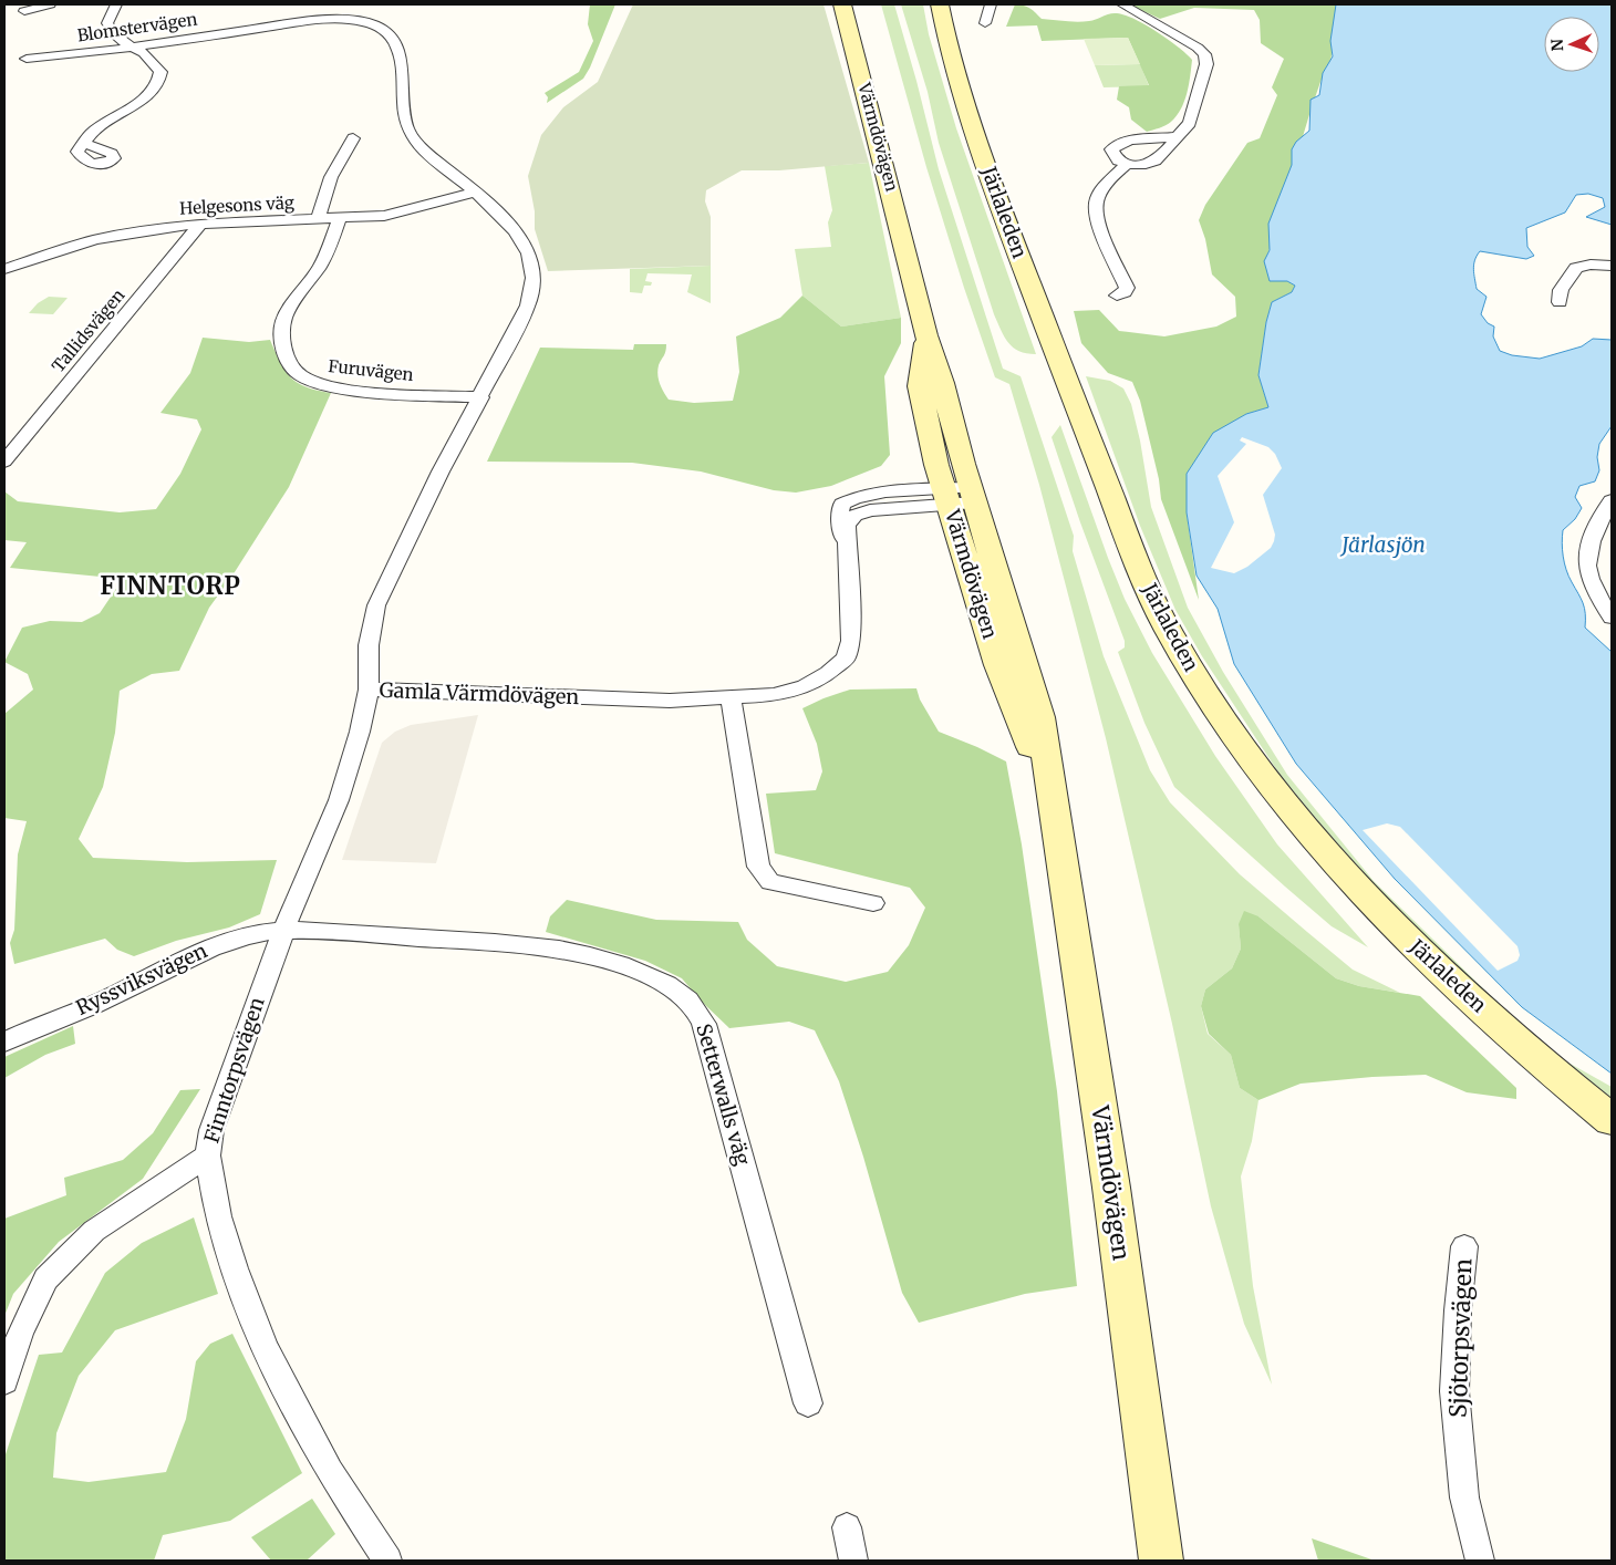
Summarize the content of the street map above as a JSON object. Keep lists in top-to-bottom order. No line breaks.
{"streets":{"main road":["Värmdövägen","Järlaleden"],"street":["Blomstervägen","Helgesons väg","Tallidsvägen","Furuvägen","Gamla Värmdövägen","Ryssviksvägen","Finntorpsvägen","Setterwalls väg","Sjötorpsvägen"]},"crossings":[["Blomstervägen","Helgesons väg"],["Blomstervägen","Gamla Värmdövägen"],["Värmdövägen","Gamla Värmdövägen"],["Helgesons väg","Tallidsvägen"],["Helgesons väg","Furuvägen"],["Helgesons väg","Gamla Värmdövägen"],["Furuvägen","Gamla Värmdövägen"],["Gamla Värmdövägen","Finntorpsvägen"],["Ryssviksvägen","Finntorpsvägen"],["Ryssviksvägen","Setterwalls väg"],["Finntorpsvägen","Setterwalls väg"]],"districts":["FINNTORP"],"water":["Järlasjön"],"north":"left"}
